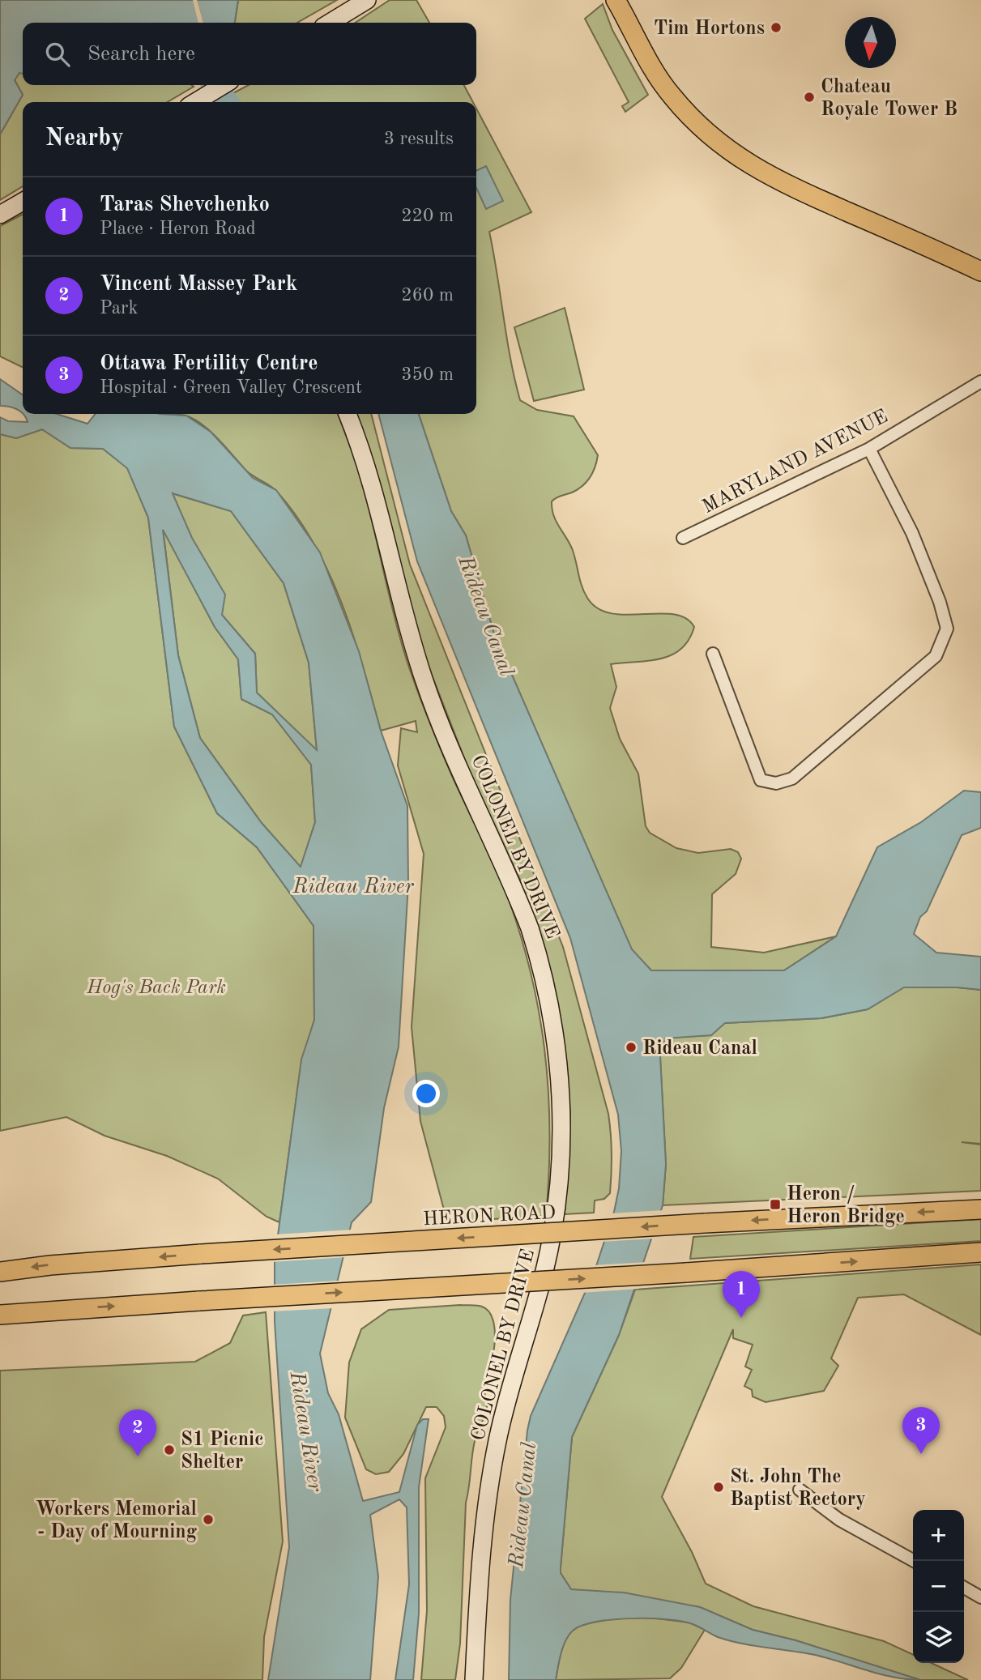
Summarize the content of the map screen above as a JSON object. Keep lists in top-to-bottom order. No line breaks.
{"streets":{"main road":["COLONEL BY DRIVE","HERON ROAD"],"street":["MARYLAND AVENUE"]},"water":["Rideau Canal","Rideau River"],"parks":["Hog's Back Park"],"places":{"other":["Tim Hortons","Chateau Royale Tower B","Rideau Canal","S1 Picnic Shelter","St. John The Baptist Rectory","Workers Memorial - Day of Mourning"],"transit":["Heron / Heron Bridge"]},"north":"bottom","page":{"search":"Search here","heading":["Nearby","3 results"],"list":[{"mark":"1","name":"Taras Shevchenko","note":"Place · Heron Road","value":"220 m"},{"mark":"2","name":"Vincent Massey Park","note":"Park","value":"260 m"},{"mark":"3","name":"Ottawa Fertility Centre","note":"Hospital · Green Valley Crescent","value":"350 m"}],"pins":["1","3","2"],"map_buttons":["+","−"]}}
